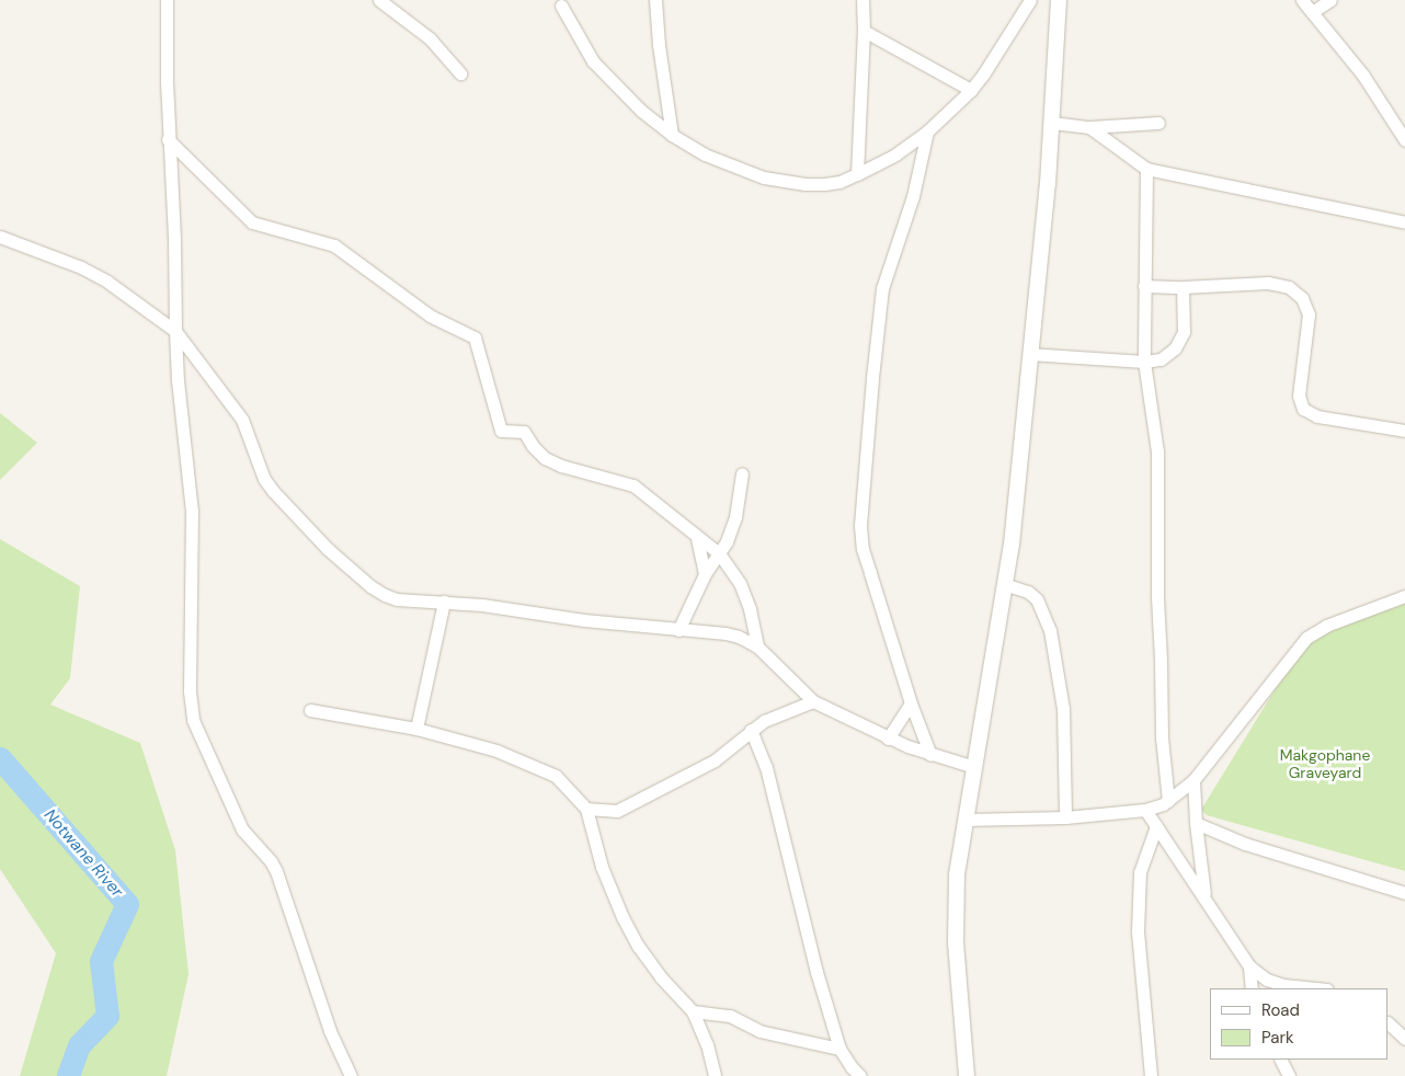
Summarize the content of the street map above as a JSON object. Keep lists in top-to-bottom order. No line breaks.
{"water":["Notwane River"],"parks":["Makgophane Graveyard"],"legend":["Road","Park"]}
